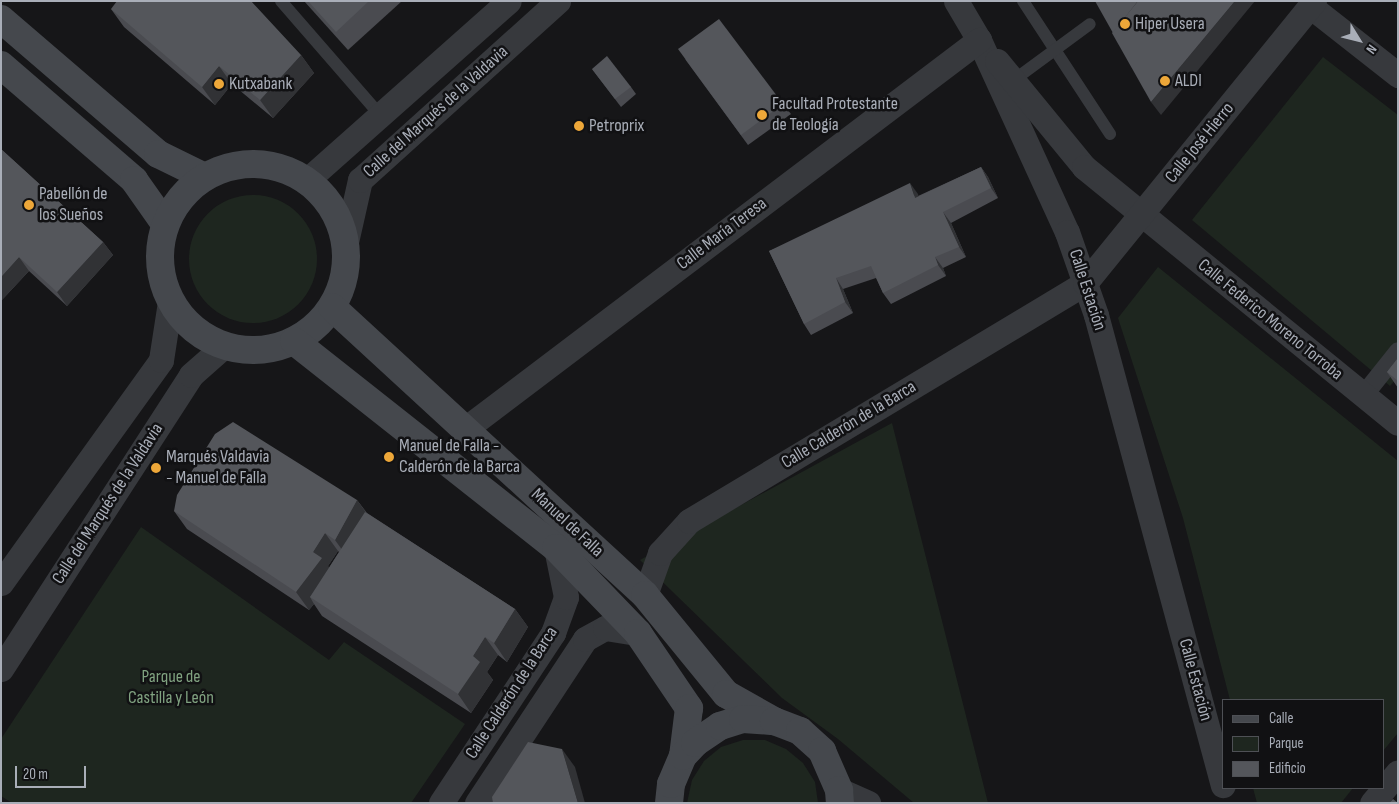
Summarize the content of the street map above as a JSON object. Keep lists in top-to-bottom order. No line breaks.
{"streets":{"main road":["Manuel de Falla"],"street":["Calle del Marqués de la Valdavia","Calle José Hierro","Calle María Teresa","Calle Estación","Calle Federico Moreno Torroba","Calle Calderón de la Barca"]},"crossings":[["Calle José Hierro","Calle Estación"],["Calle José Hierro","Calle Federico Moreno Torroba"],["Calle José Hierro","Calle Calderón de la Barca"],["Calle María Teresa","Calle Estación"],["Calle María Teresa","Manuel de Falla"],["Calle Estación","Calle Calderón de la Barca"],["Calle Calderón de la Barca","Manuel de Falla"]],"parks":["Parque de Castilla y León"],"places":["Hiper Usera","ALDI","Kutxabank","Facultad Protestante de Teología","Petroprix","Pabellón de los Sueños","Manuel de Falla - Calderón de la Barca","Marqués Valdavia - Manuel de Falla"],"legend":["Calle","Parque","Edificio"],"scale_bar":"20 m","north":"bottom right"}
